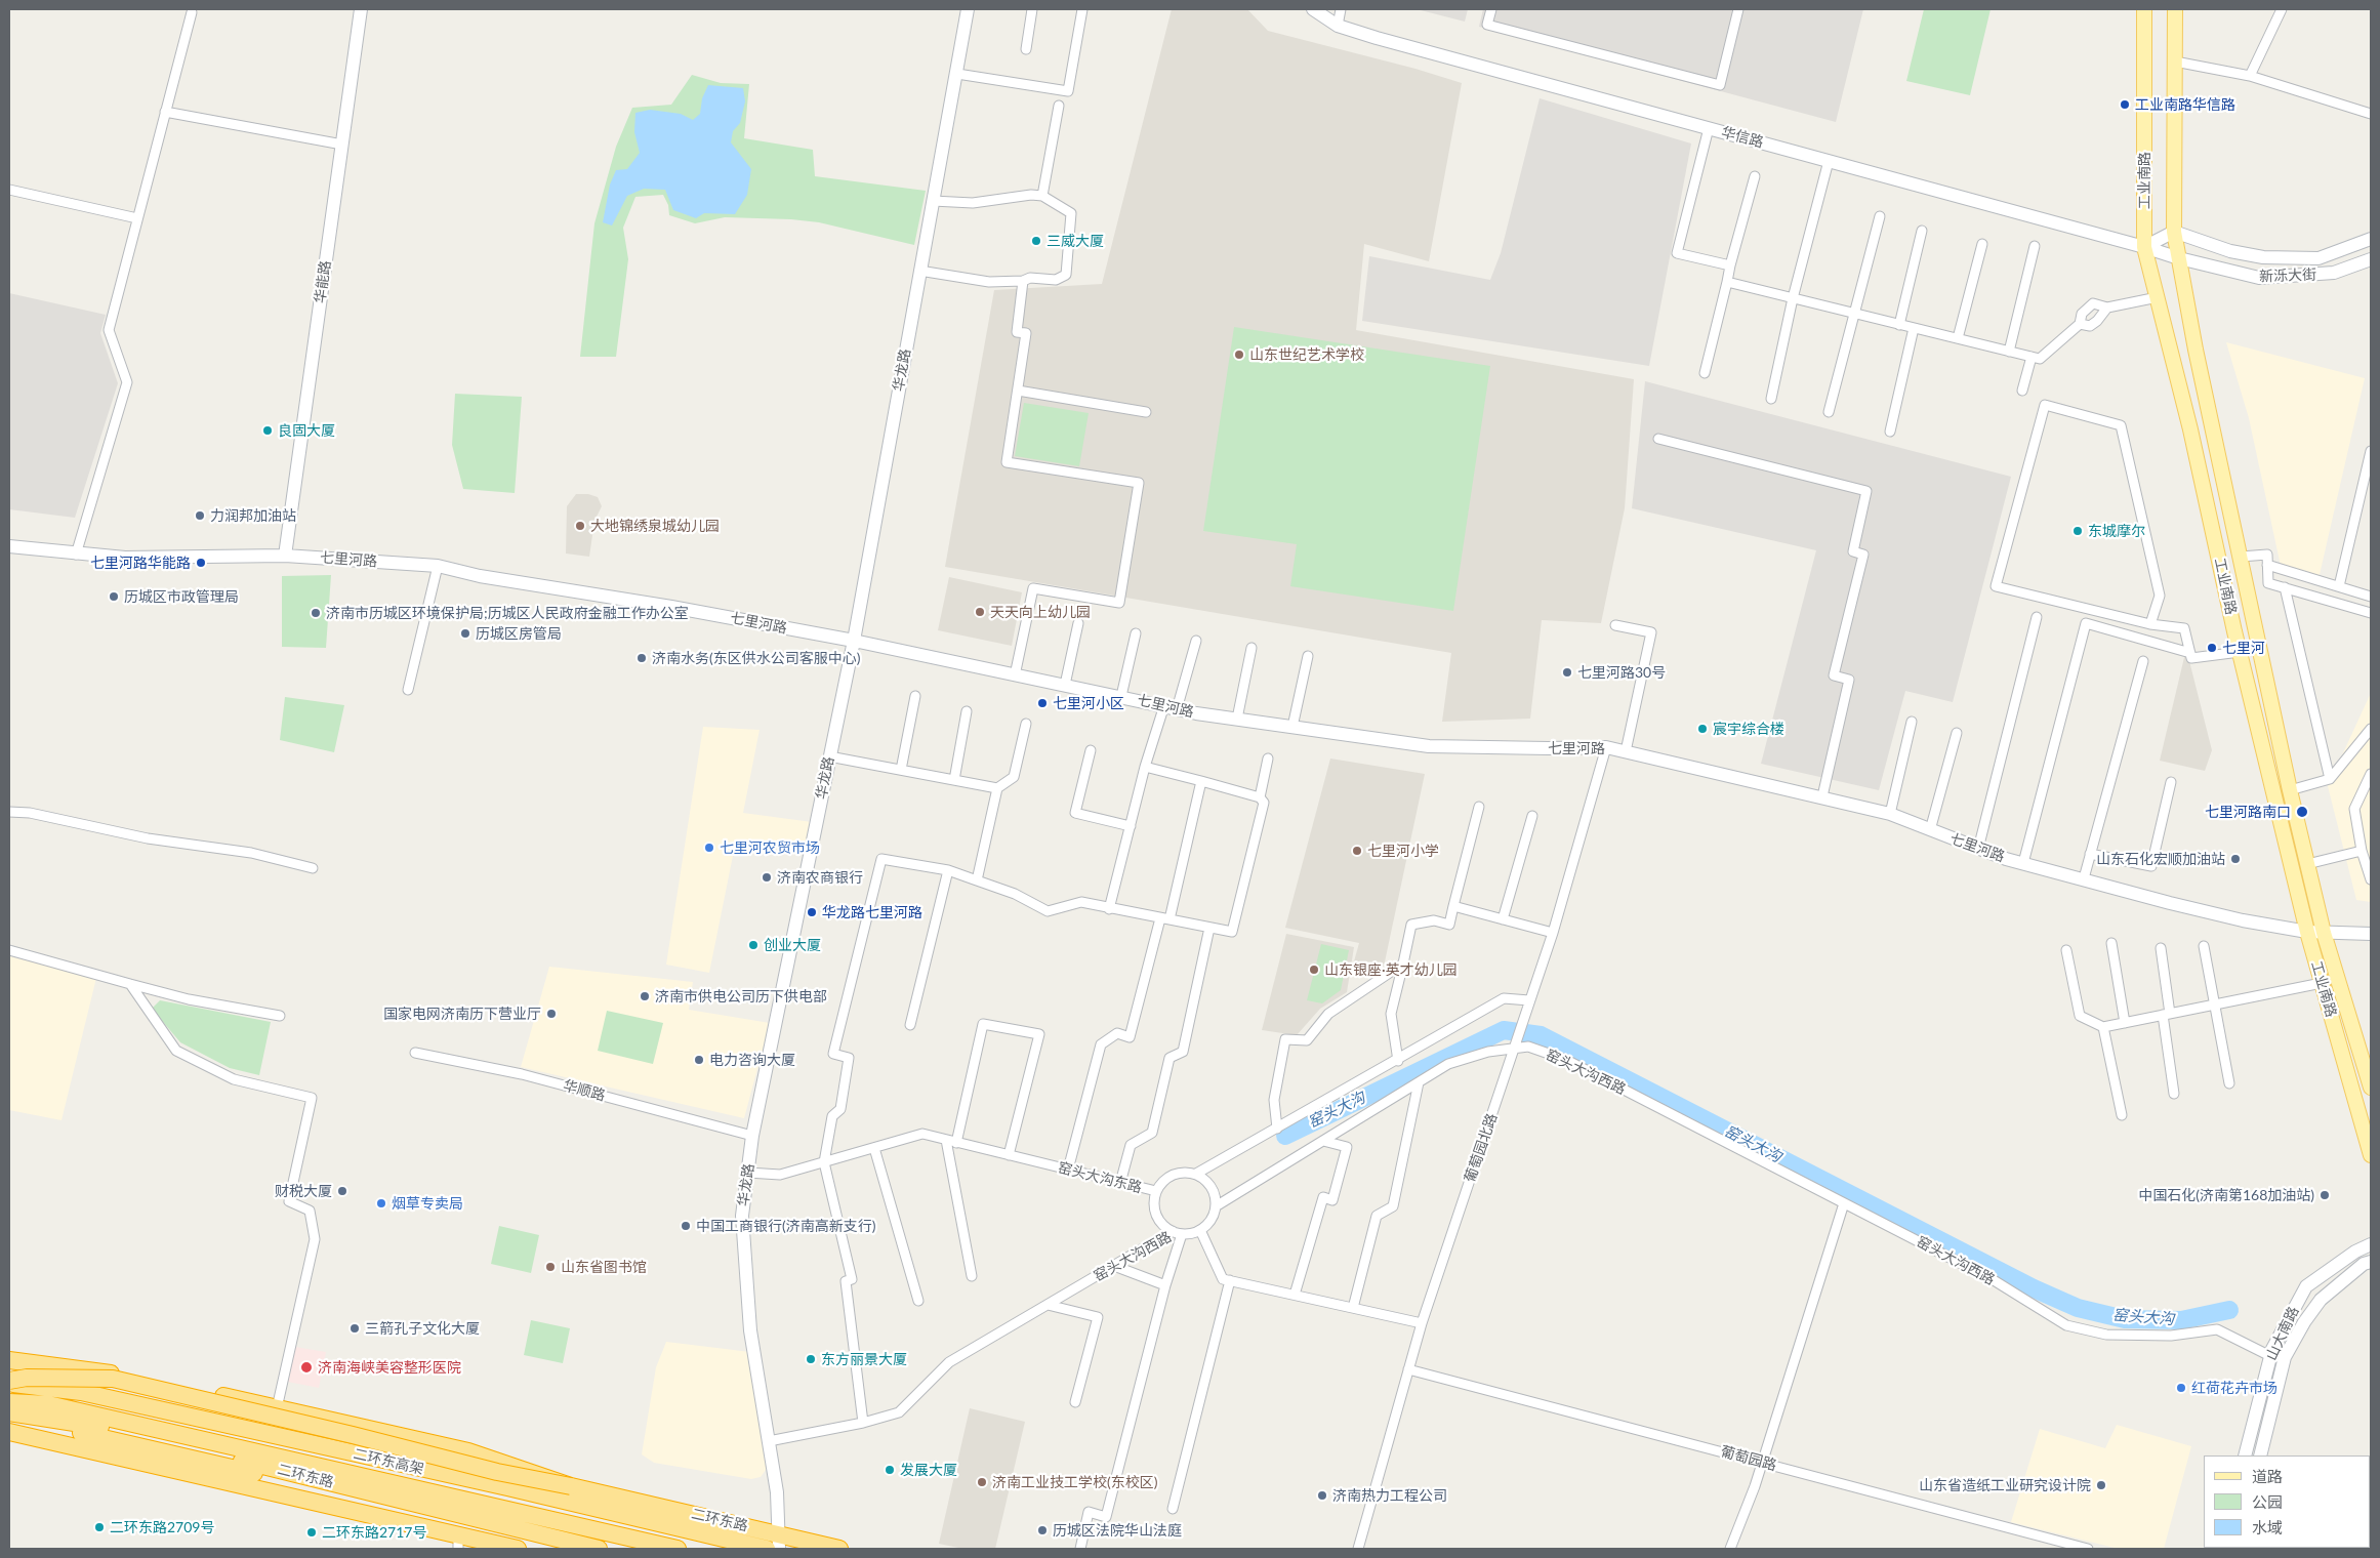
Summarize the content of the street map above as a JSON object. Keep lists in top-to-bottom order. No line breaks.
{"streets":{"highway":["二环东高架","二环东路"],"main road":["华信路","工业南路","新泺大街","华能路","华龙路","七里河路","山大南路"],"street":["窑头大沟西路","华顺路","葡萄园北路","窑头大沟东路","葡萄园路"]},"crossings":[["华信路","工业南路"],["华信路","新泺大街"],["工业南路","新泺大街"],["工业南路","七里河路"],["华能路","七里河路"],["华龙路","七里河路"],["华龙路","窑头大沟西路"],["华龙路","华顺路"],["华龙路","窑头大沟东路"],["华龙路","二环东路"],["七里河路","葡萄园北路"],["窑头大沟西路","葡萄园北路"],["窑头大沟西路","窑头大沟东路"],["窑头大沟西路","山大南路"],["葡萄园北路","窑头大沟东路"],["葡萄园北路","葡萄园路"]],"water":["窑头大沟"],"places":["工业南路华信路","三威大厦","山东世纪艺术学校","良固大厦","力润邦加油站","大地锦绣泉城幼儿园","东城摩尔","七里河路华能路","历城区市政管理局","天天向上幼儿园","济南市历城区环境保护局;历城区人民政府金融工作办公室","历城区房管局","七里河","济南水务(东区供水公司客服中心)","七里河路30号","七里河小区","宸宇综合楼","七里河路南口","七里河农贸市场","七里河小学","山东石化宏顺加油站","济南农商银行","华龙路七里河路","创业大厦","山东银座·英才幼儿园","济南市供电公司历下供电部","国家电网济南历下营业厅","电力咨询大厦","财税大厦","中国石化(济南第168加油站)","烟草专卖局","中国工商银行(济南高新支行)","山东省图书馆","三箭孔子文化大厦","东方丽景大厦","济南海峡美容整形医院","红荷花卉市场","发展大厦","济南工业技工学校(东校区)","山东省造纸工业研究设计院","济南热力工程公司","二环东路2709号","历城区法院华山法庭","二环东路2717号"],"legend":["道路","公园","水域"]}
